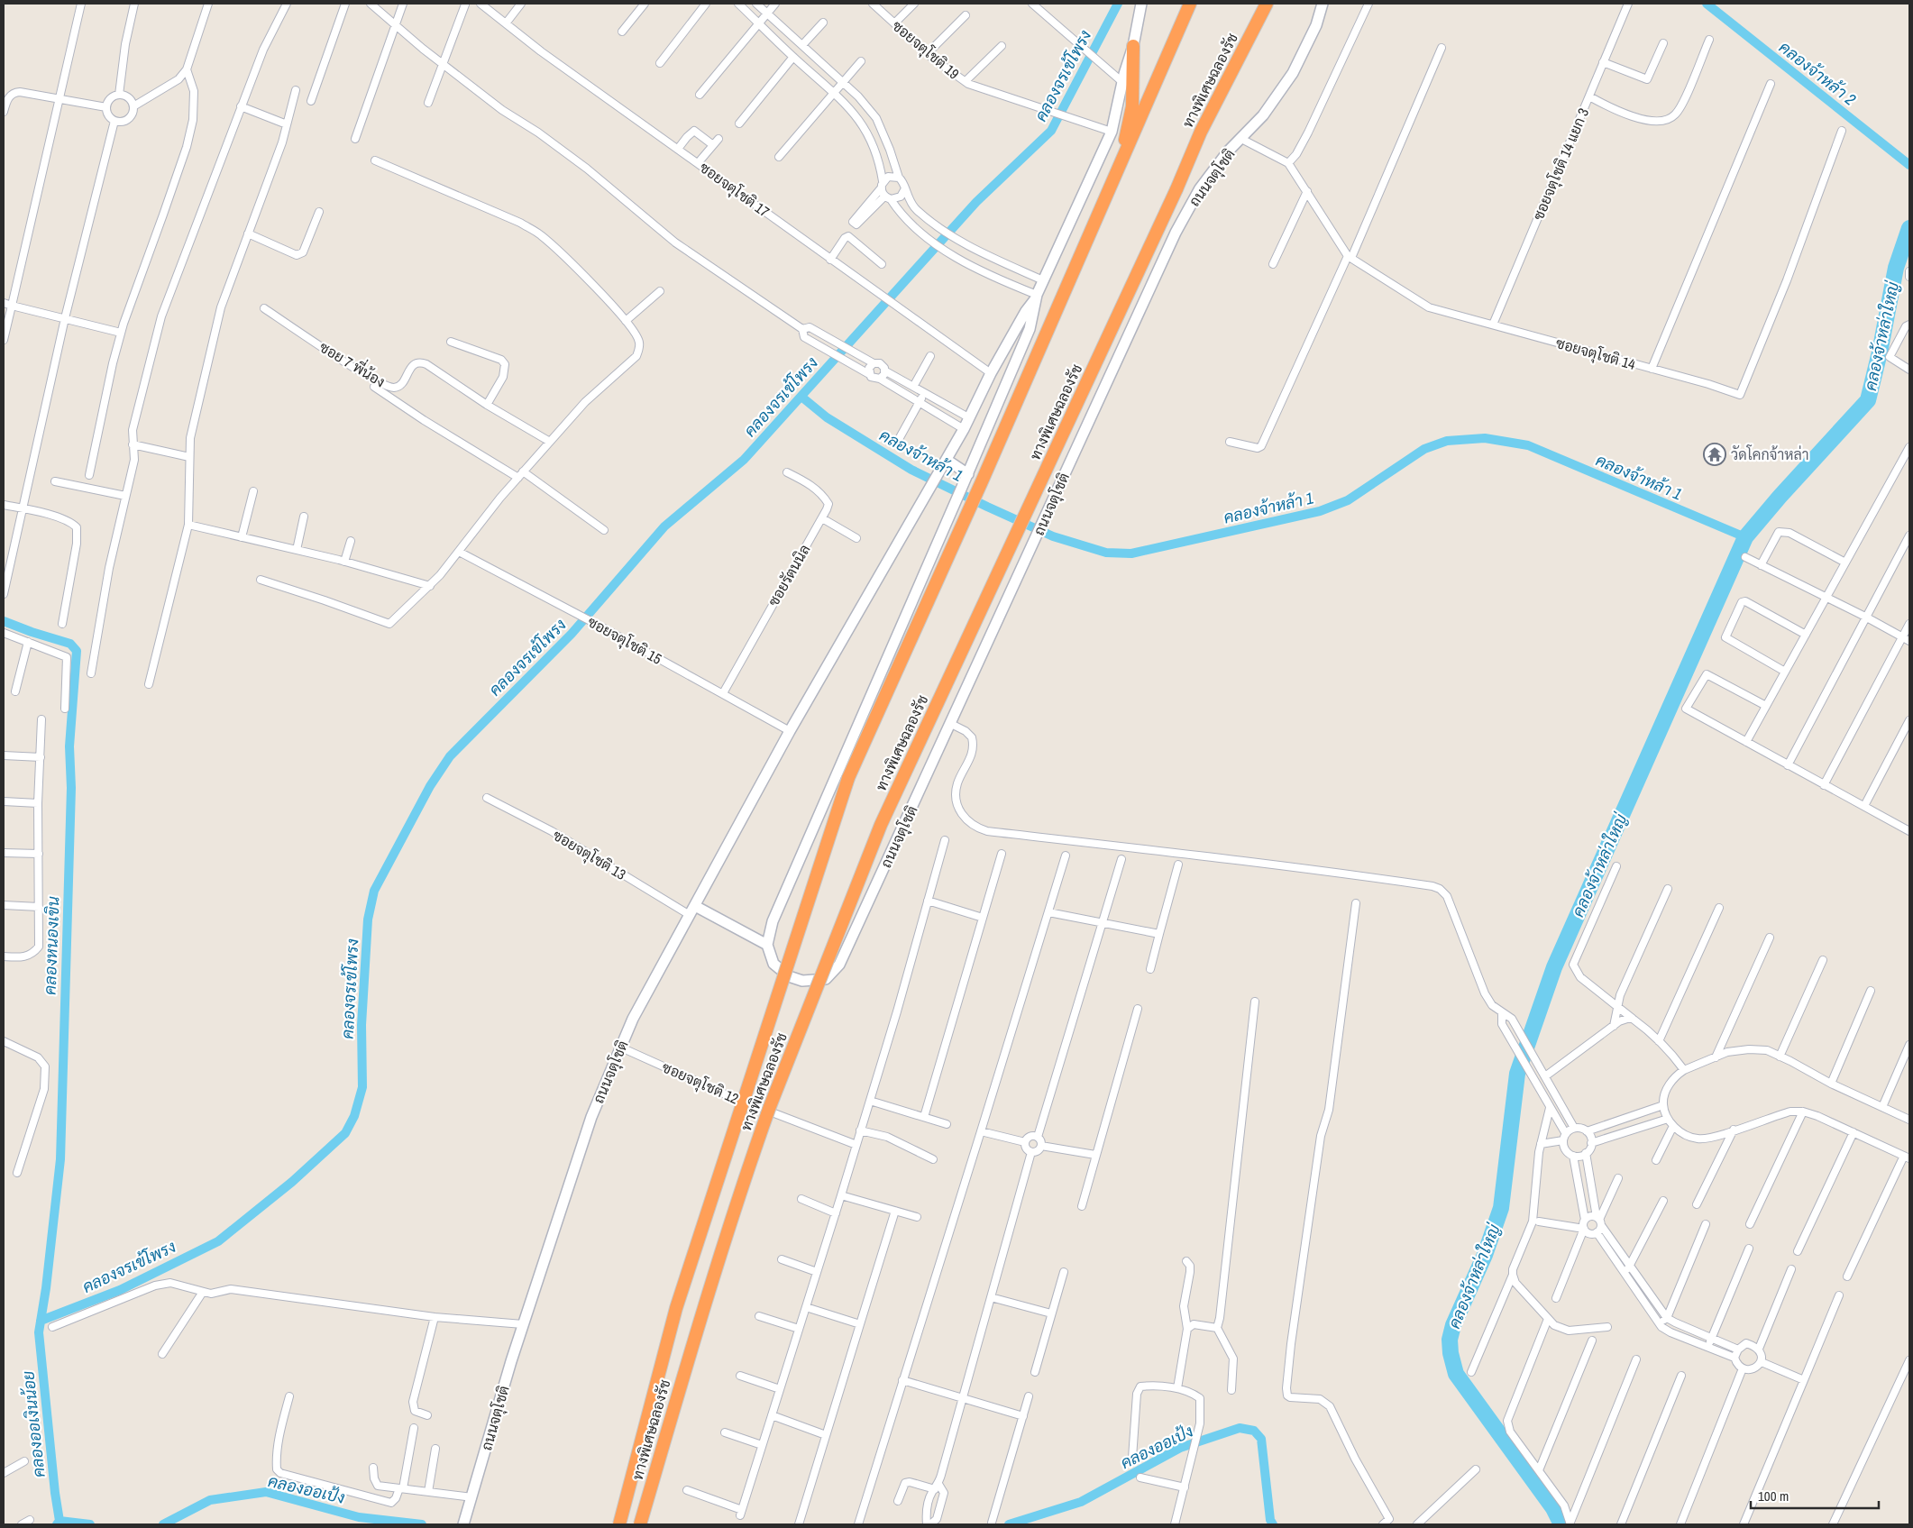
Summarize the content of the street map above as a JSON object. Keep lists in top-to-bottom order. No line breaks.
{"streets":{"highway":["ทางพิเศษฉลองรัช"],"street":["ซอยจตุโชติ 19","ซอยจตุโชติ 14 แยก 3","ถนนจตุโชติ","ซอยจตุโชติ 17","ซอยจตุโชติ 14","ซอย 7 พี่น้อง","ซอยรัตนนิล","ซอยจตุโชติ 15","ซอยจตุโชติ 13","ซอยจตุโชติ 12"]},"crossings":[["ซอยจตุโชติ 19","ถนนจตุโชติ"],["ซอยจตุโชติ 14 แยก 3","ซอยจตุโชติ 14"],["ถนนจตุโชติ","ซอยจตุโชติ 17"],["ถนนจตุโชติ","ซอยจตุโชติ 14"],["ถนนจตุโชติ","ซอยจตุโชติ 15"],["ถนนจตุโชติ","ซอยจตุโชติ 13"],["ถนนจตุโชติ","ซอยจตุโชติ 12"],["ซอยรัตนนิล","ซอยจตุโชติ 15"]],"water":["คลองจ้าหล้า 2","คลองจรเข้โพรง","คลองจ้าหล่าใหญ่","คลองจ้าหล้า 1","คลองหนองเขิน","คลองออเงินน้อย","คลองออเป้ง"],"places":{"temple":["วัดโคกจ้าหล่า"]},"scale_bar":"100 m"}
